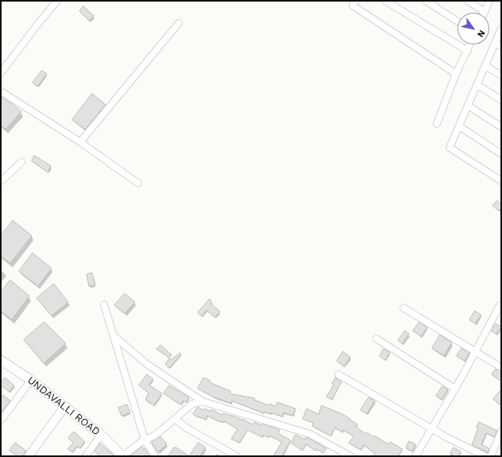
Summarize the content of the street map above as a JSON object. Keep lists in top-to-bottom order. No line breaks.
{"streets":{"main road":["UNDAVALLI ROAD"]},"north":"bottom right"}
